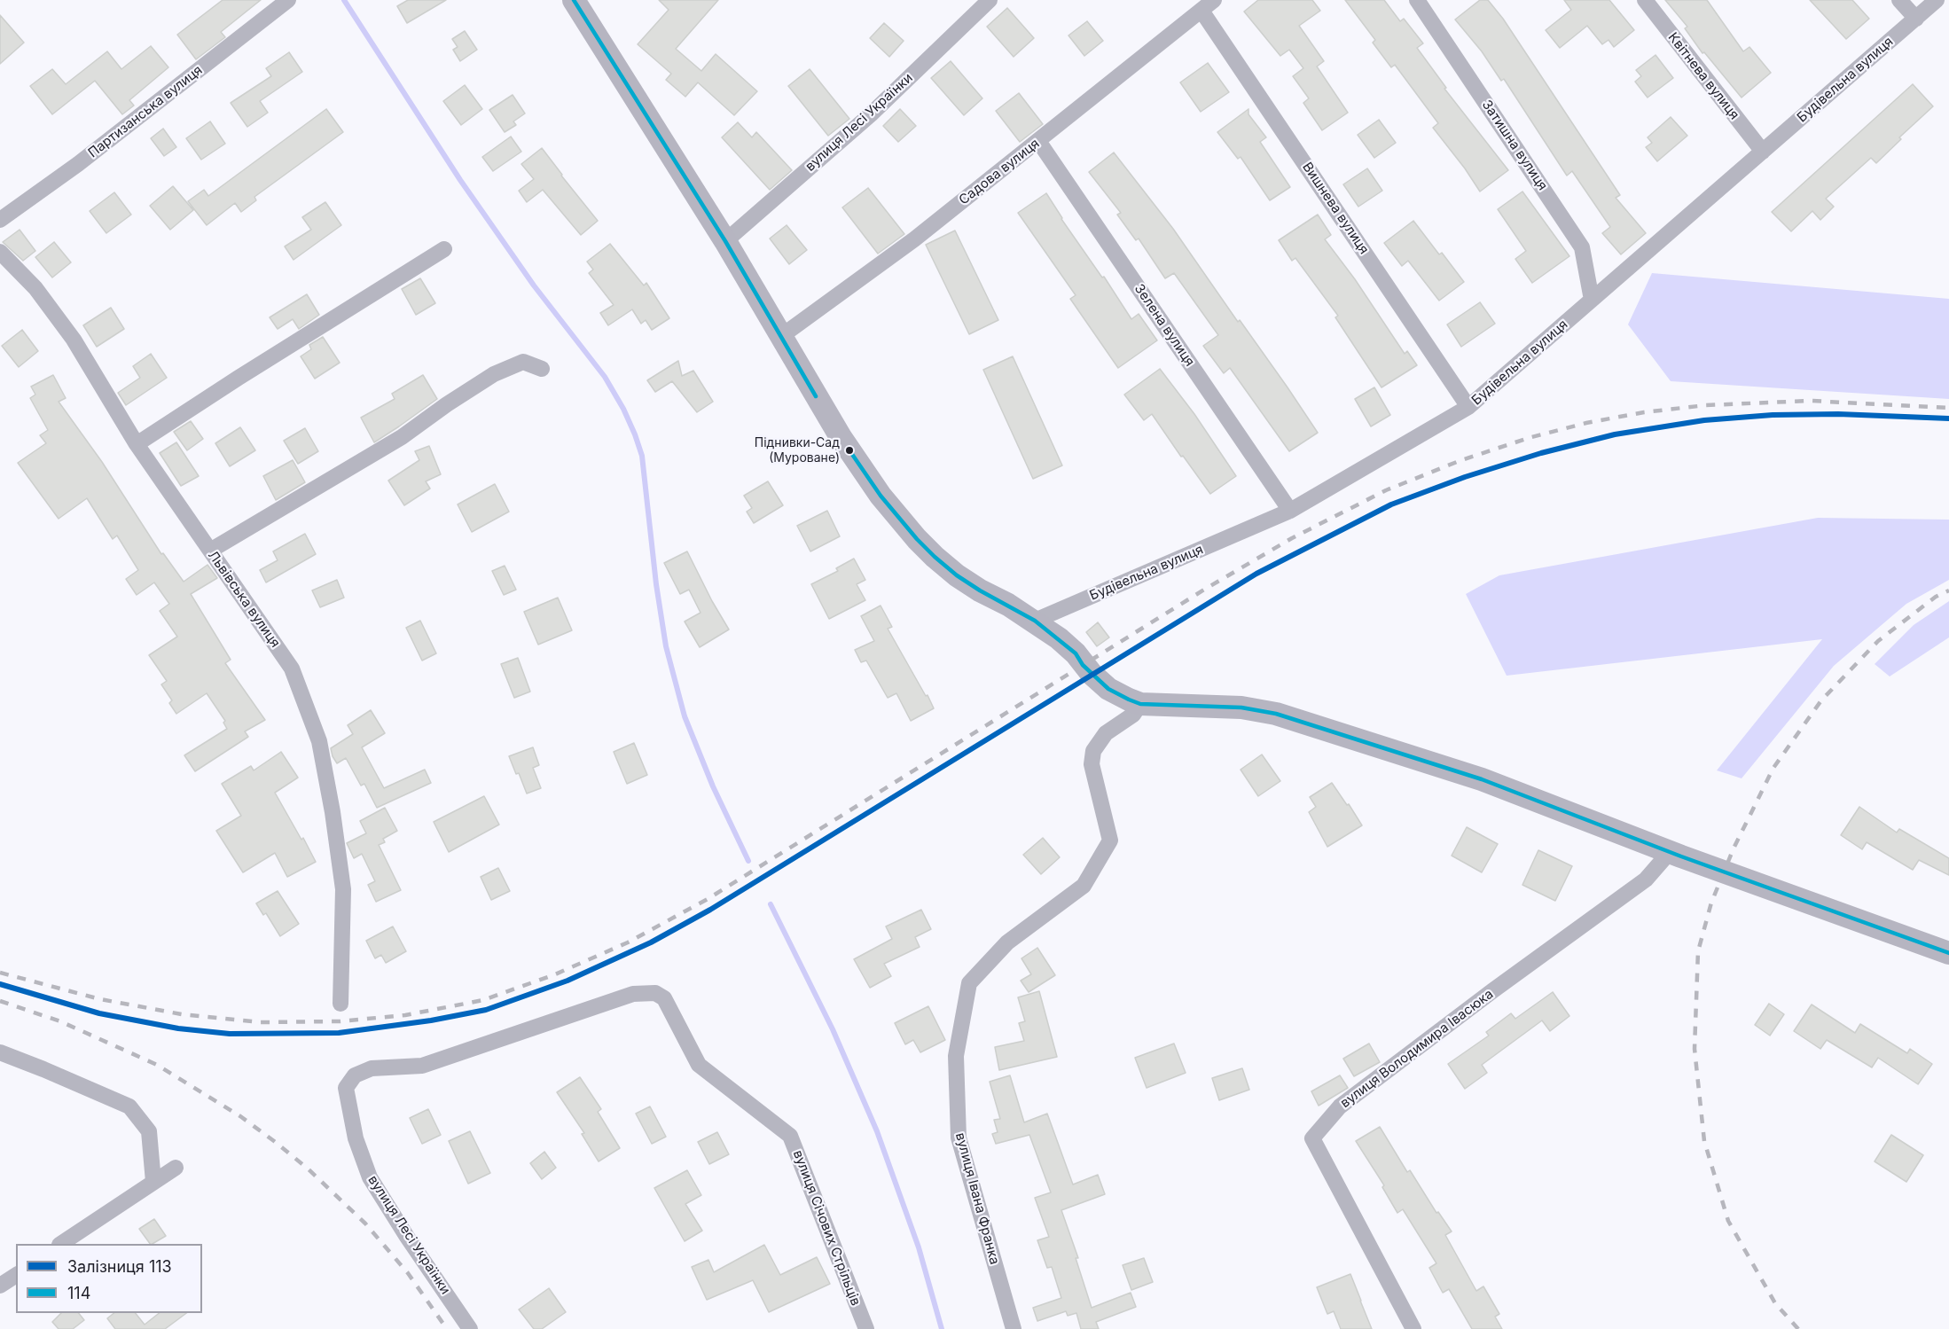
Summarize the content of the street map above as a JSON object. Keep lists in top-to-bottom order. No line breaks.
{"streets":{"street":["Квітнева вулиця","Будівельна вулиця","Партизанська вулиця","вулиця Лесі Українки","Затишна вулиця","Садова вулиця","Вишнева вулиця","Зелена вулиця","Львівська вулиця","вулиця Володимира Івасюка","вулиця Івана Франка","вулиця Січових Стрільців"]},"crossings":[["Квітнева вулиця","Будівельна вулиця"],["Будівельна вулиця","Затишна вулиця"],["Будівельна вулиця","Вишнева вулиця"],["Будівельна вулиця","Зелена вулиця"],["вулиця Лесі Українки","вулиця Січових Стрільців"],["Садова вулиця","Вишнева вулиця"],["Садова вулиця","Зелена вулиця"]],"places":["Піднивки-Сад (Муроване)"],"lines":["transit line 114","rail line 113"],"legend":["Залізниця 113","114"]}
